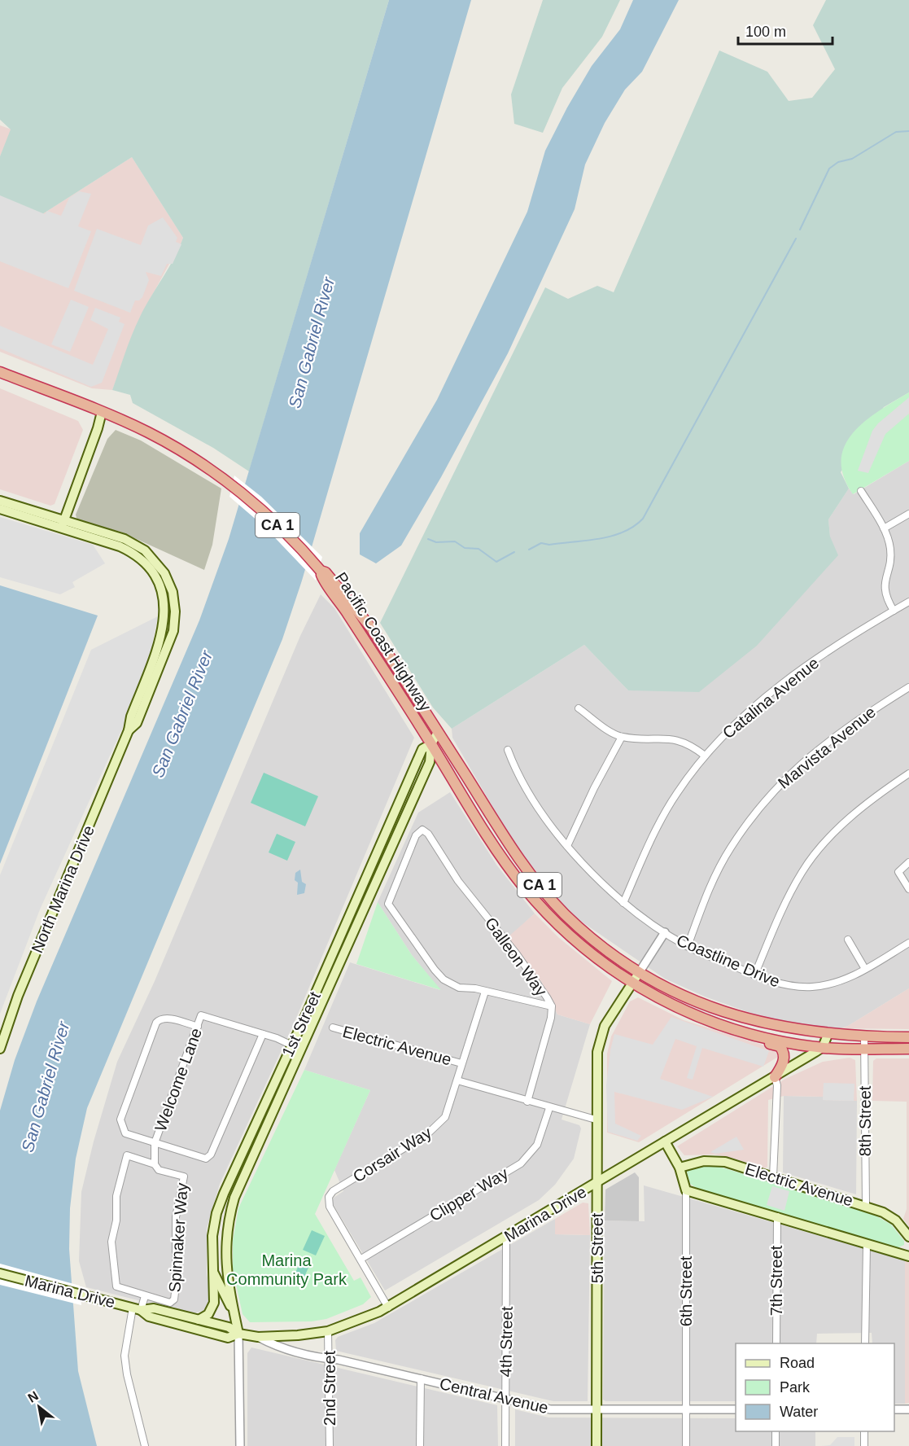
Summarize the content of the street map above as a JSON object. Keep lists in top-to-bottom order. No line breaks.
{"streets":{"highway":["CA 1","Pacific Coast Highway"],"main road":["North Marina Drive","1st Street","Electric Avenue","Marina Drive","5th Street","6th Street"],"street":["Catalina Avenue","Marvista Avenue","Galleon Way","Coastline Drive","Welcome Lane","8th Street","Corsair Way","Clipper Way","Spinnaker Way","7th Street","4th Street","2nd Street","Central Avenue"]},"crossings":[["CA 1","Pacific Coast Highway"],["Pacific Coast Highway","1st Street"],["Pacific Coast Highway","8th Street"],["Pacific Coast Highway","Marina Drive"],["Pacific Coast Highway","5th Street"],["Catalina Avenue","Coastline Drive"],["Marvista Avenue","Coastline Drive"],["Galleon Way","Electric Avenue"],["Galleon Way","Corsair Way"],["1st Street","Marina Drive"],["Electric Avenue","8th Street"],["Electric Avenue","Corsair Way"],["Electric Avenue","Clipper Way"],["Electric Avenue","5th Street"],["Electric Avenue","6th Street"],["Welcome Lane","Spinnaker Way"],["Corsair Way","Clipper Way"],["Marina Drive","5th Street"],["Marina Drive","6th Street"],["Marina Drive","4th Street"],["Marina Drive","2nd Street"],["Marina Drive","Central Avenue"],["5th Street","Central Avenue"],["6th Street","Central Avenue"],["4th Street","Central Avenue"],["2nd Street","Central Avenue"]],"water":["San Gabriel River"],"parks":["Marina Community Park"],"legend":["Road","Park","Water"],"scale_bar":"100 m","north":"top left"}
